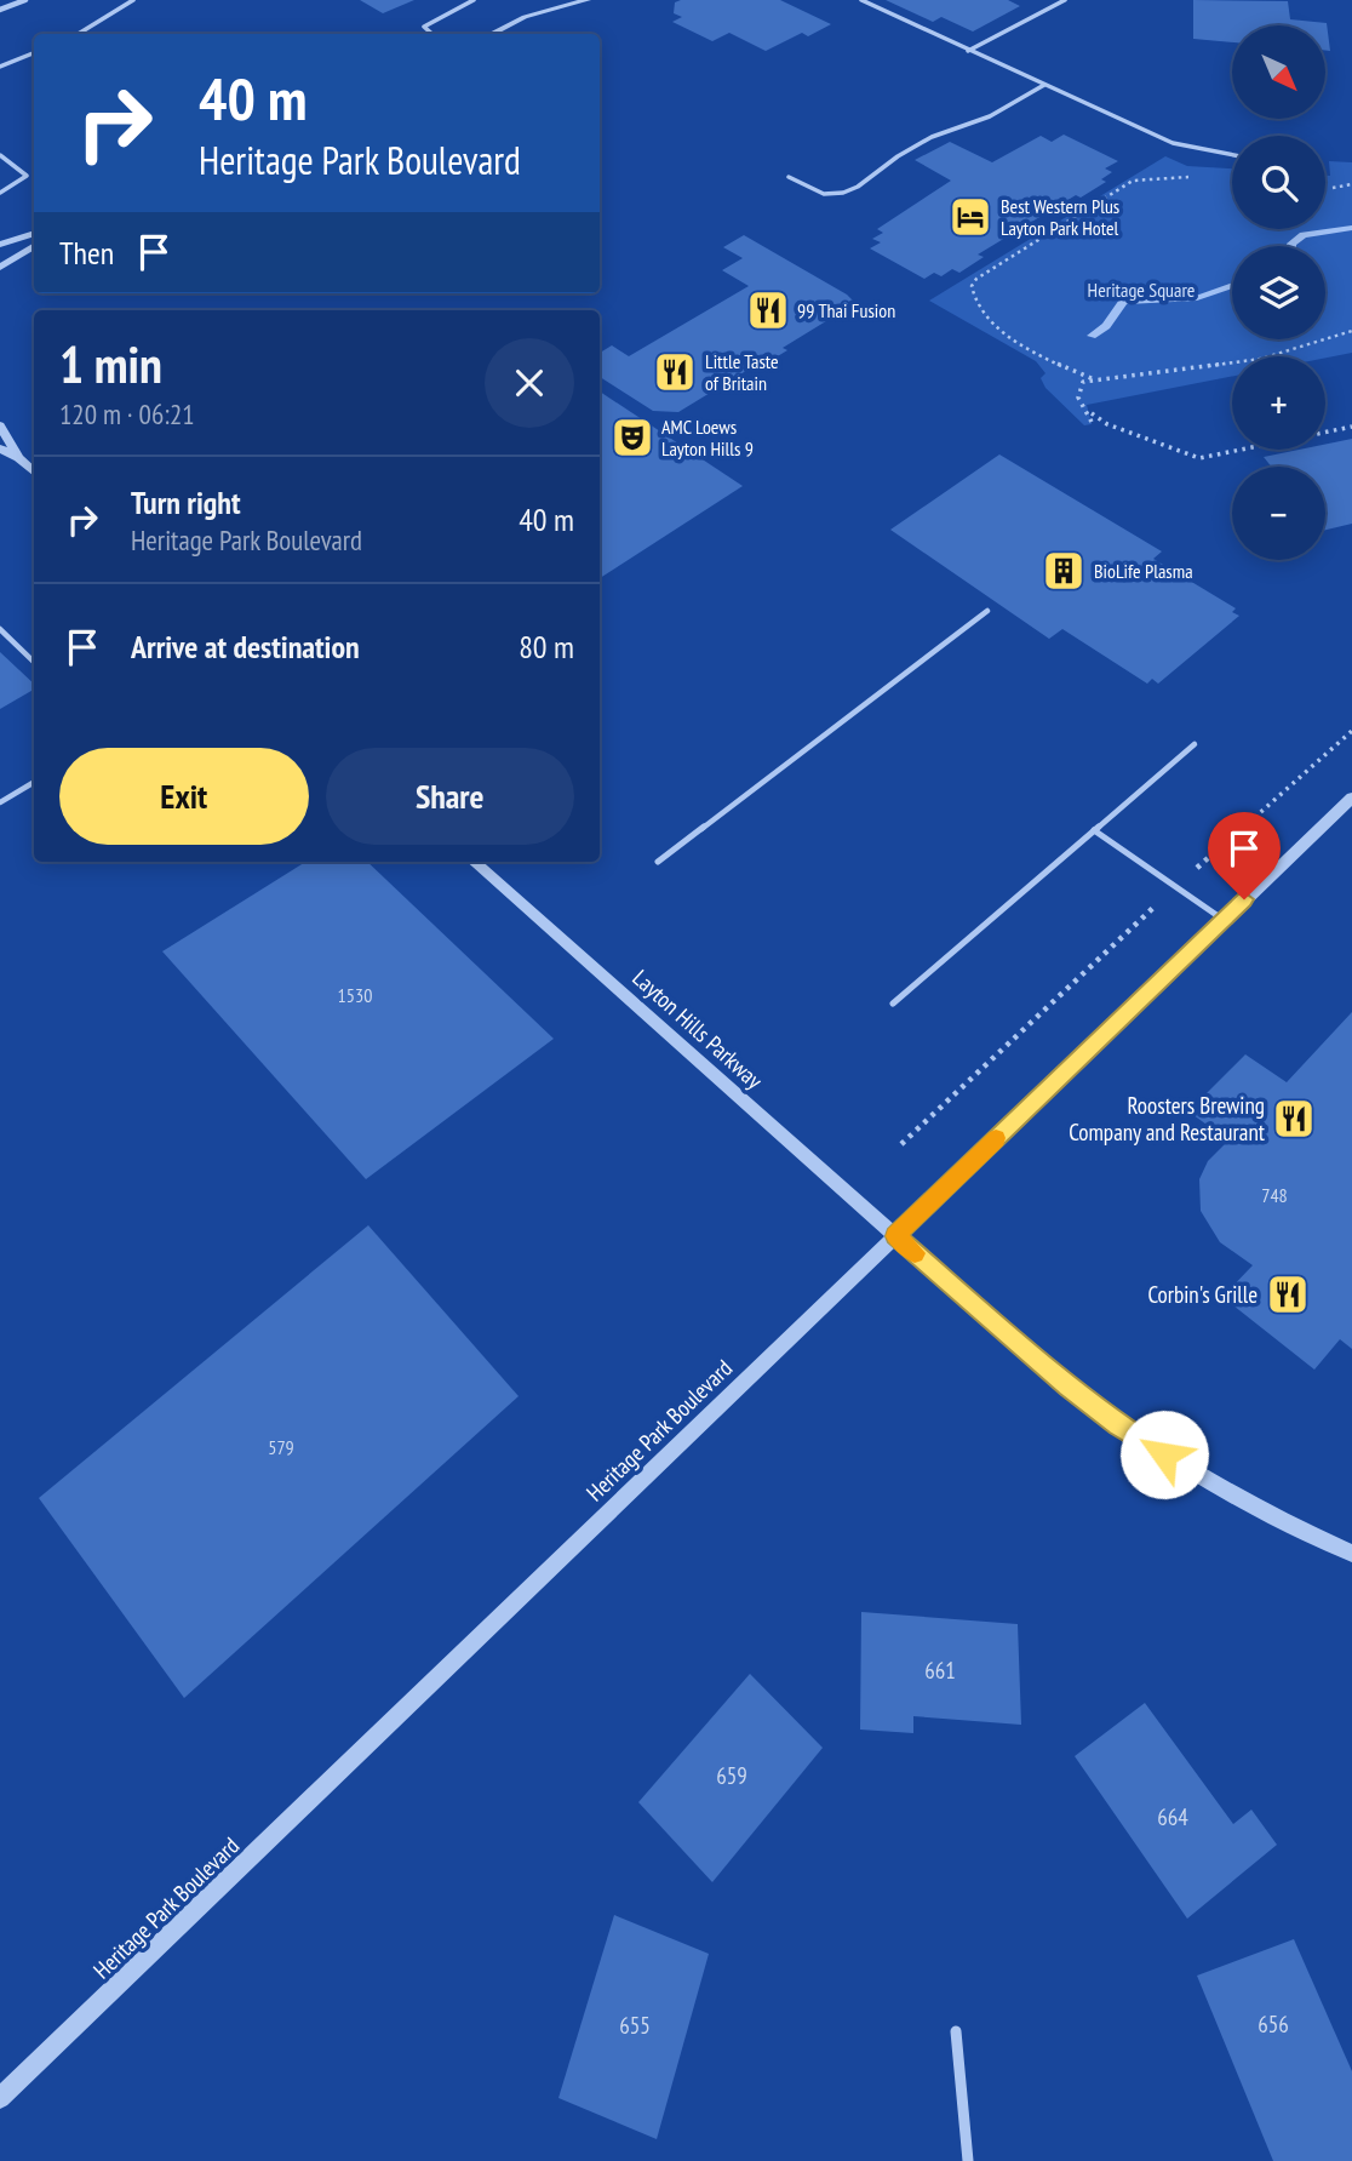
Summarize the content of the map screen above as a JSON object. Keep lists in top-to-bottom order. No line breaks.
{"streets":{"street":["Layton Hills Parkway","Heritage Park Boulevard"]},"crossings":[["Layton Hills Parkway","Heritage Park Boulevard"]],"parks":["Heritage Square"],"places":{"hotel":["Best Western Plus Layton Park Hotel"],"restaurant":["99 Thai Fusion","Little Taste of Britain","Roosters Brewing Company and Restaurant","Corbin's Grille"],"theatre":["AMC Loews Layton Hills 9"],"building":["BioLife Plasma"]},"house_numbers":["1530","748","579","661","659","664","656","655"],"north":"bottom right","page":{"map_buttons":["+","−"],"turn":["40 m","Heritage Park Boulevard"],"then":"Then","heading":["1 min","120 m · 06:21"],"list":[{"name":"Turn right","note":"Heritage Park Boulevard","value":"40 m"},{"name":"Arrive at destination","value":"80 m"}],"buttons":["Exit","Share"]}}
